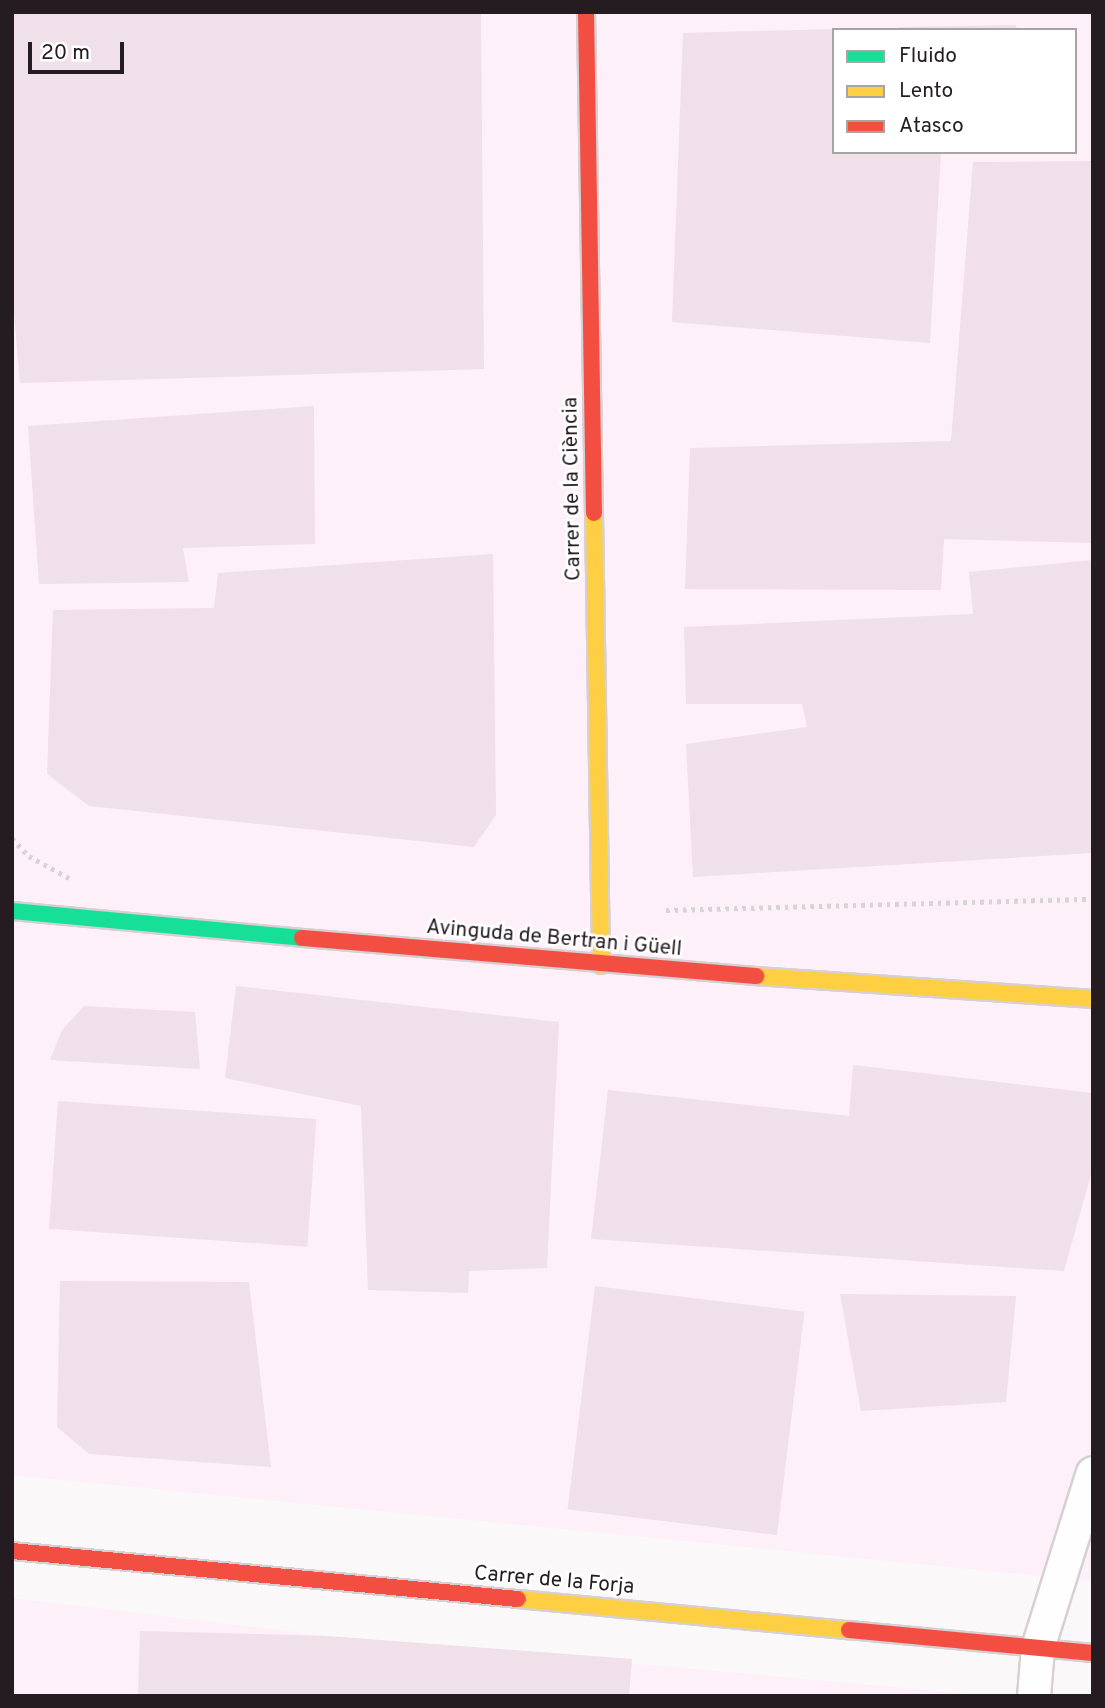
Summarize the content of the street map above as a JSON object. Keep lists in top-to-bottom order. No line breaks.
{"streets":{"street":["Carrer de la Ciència","Avinguda de Bertran i Güell","Carrer de la Forja"]},"crossings":[["Carrer de la Ciència","Avinguda de Bertran i Güell"]],"legend":["Fluido","Lento","Atasco"],"scale_bar":"20 m"}
